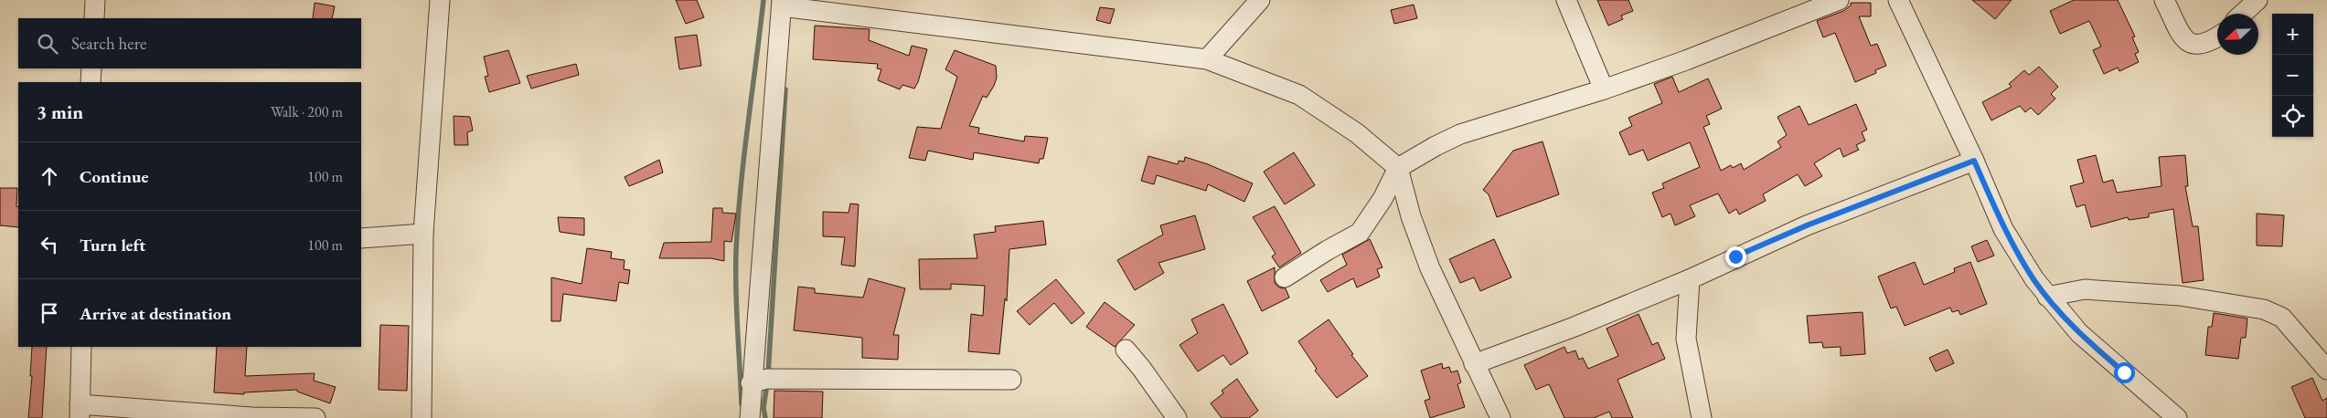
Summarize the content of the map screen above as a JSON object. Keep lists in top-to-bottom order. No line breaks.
{"north":"bottom left","page":{"map_buttons":["+","−"],"search":"Search here","heading":["3 min","Walk · 200 m"],"list":[["Continue","100 m"],["Turn left","100 m"],"Arrive at destination"]}}
